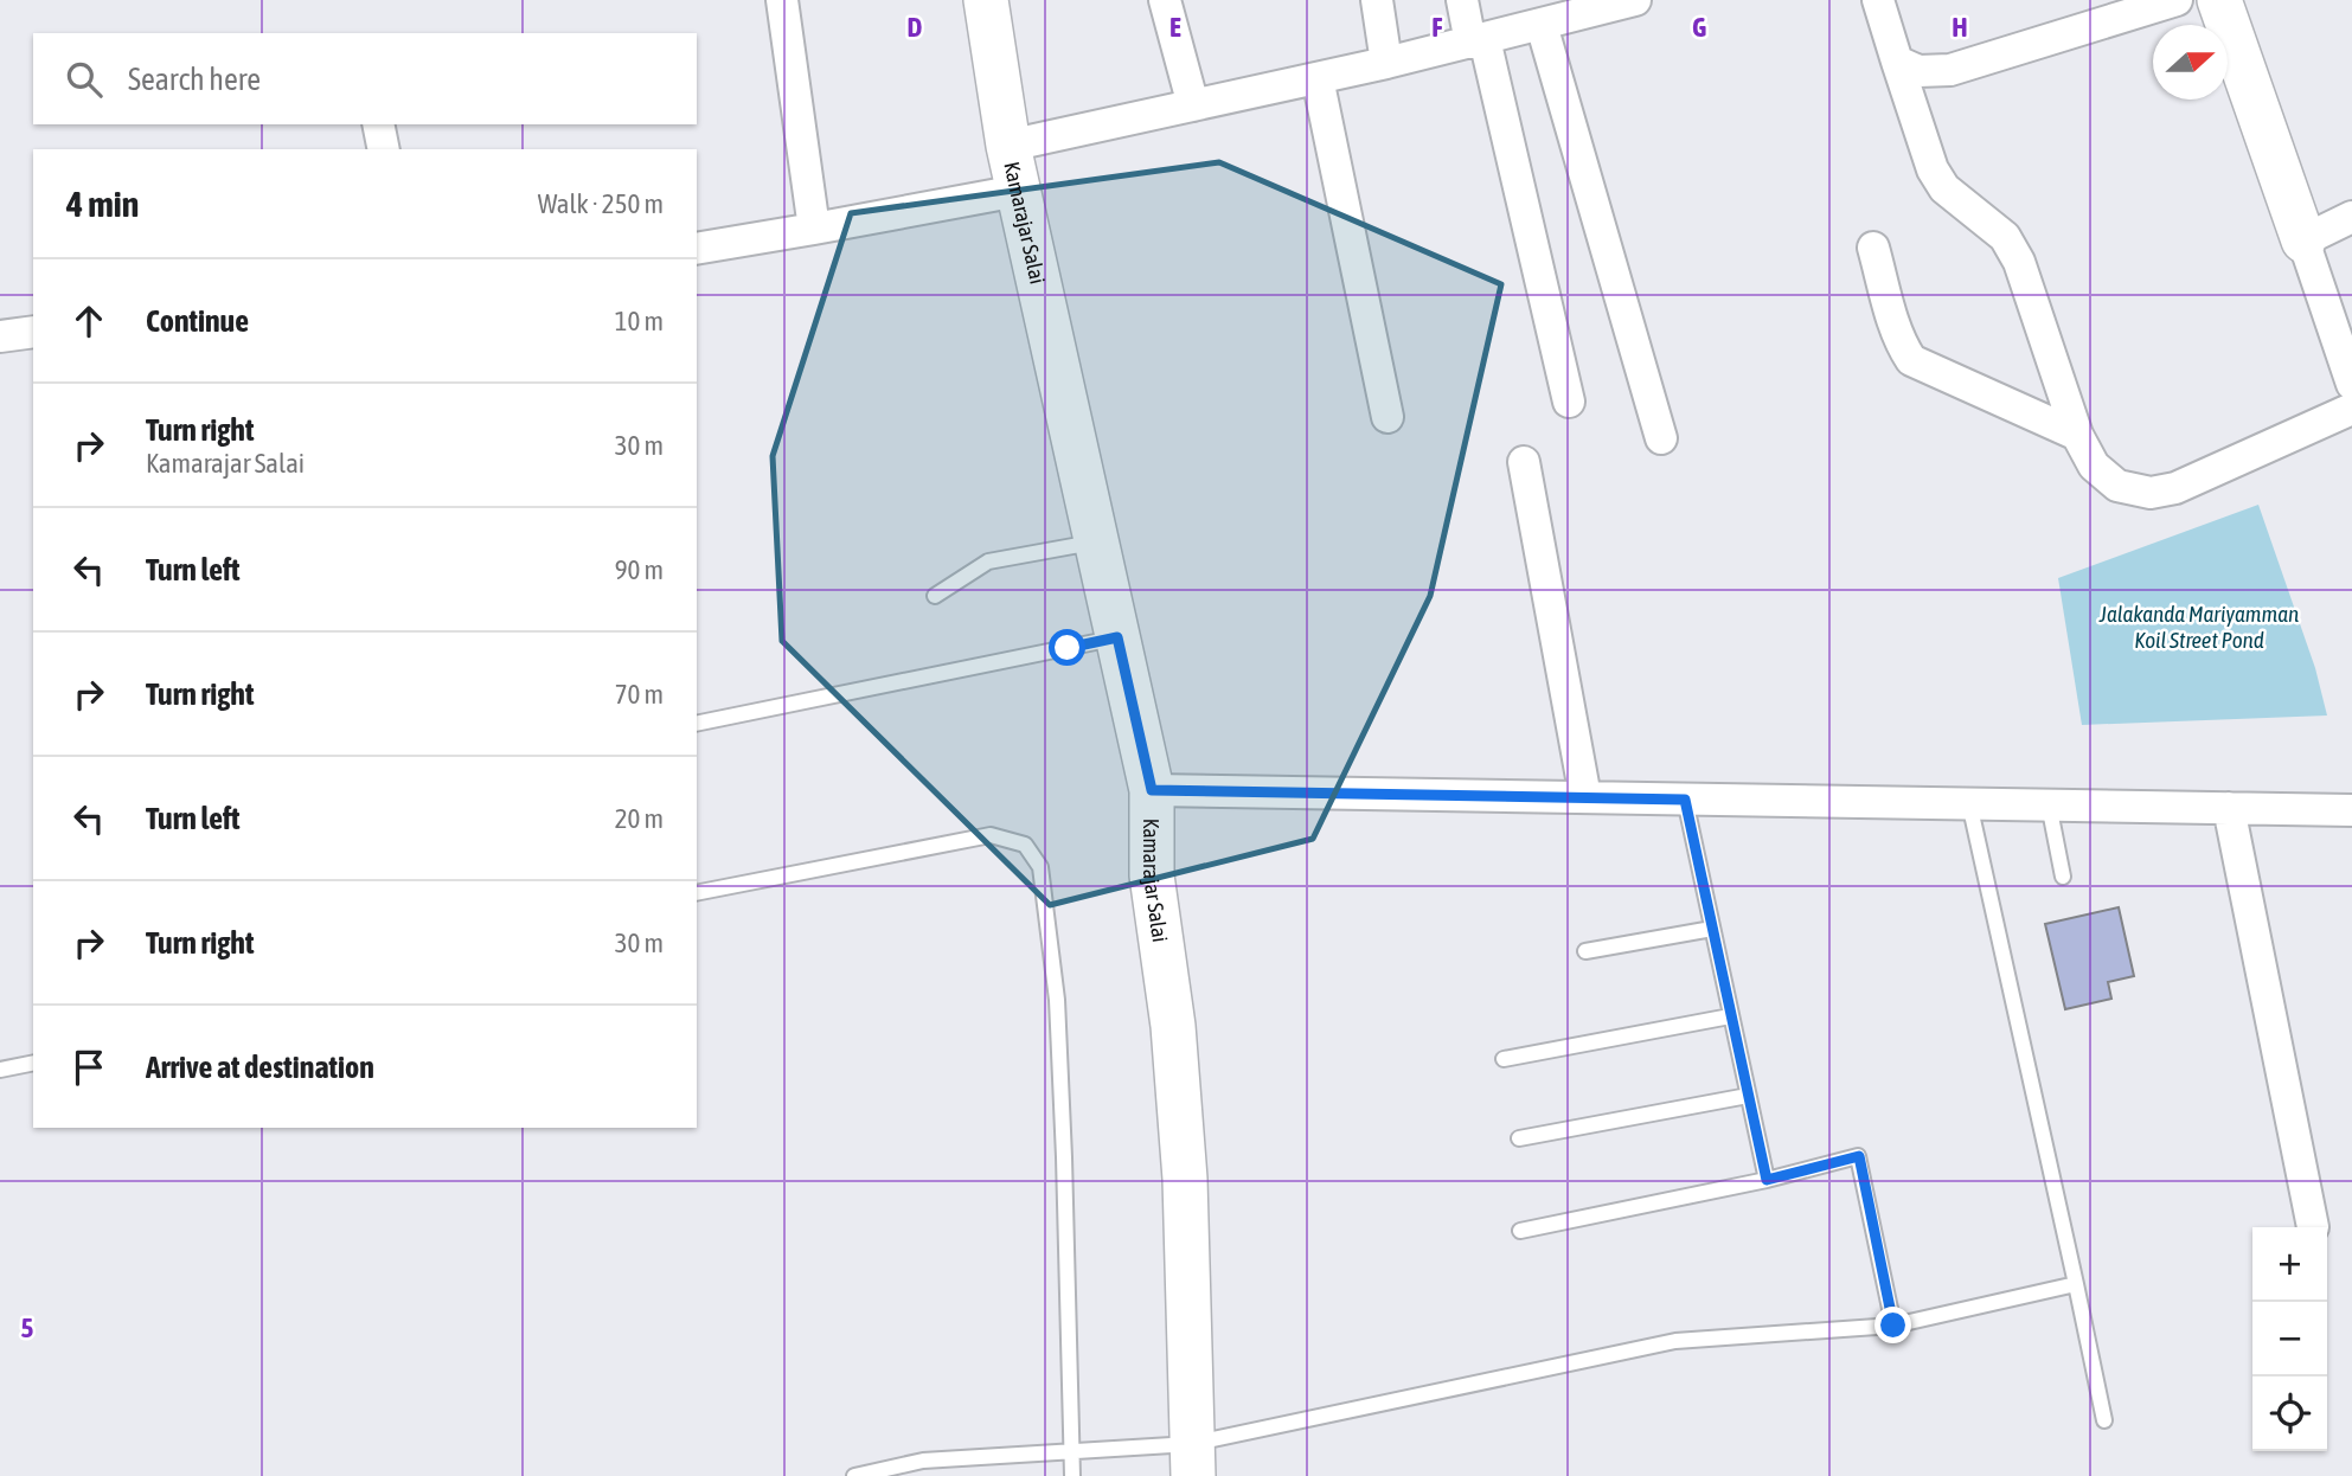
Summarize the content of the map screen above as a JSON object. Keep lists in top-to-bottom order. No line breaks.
{"streets":{"main road":["Kamarajar Salai"]},"water":["Jalakanda Mariyamman Koil Street Pond"],"north":"right","page":{"search":"Search here","heading":["4 min","Walk · 250 m"],"list":[["Continue","10 m"],["Turn right","Kamarajar Salai","30 m"],["Turn left","90 m"],["Turn right","70 m"],["Turn left","20 m"],["Turn right","30 m"],"Arrive at destination"],"map_buttons":["+","−"]},"grid":{"columns":["D","E","F","G","H"],"rows":["5"]}}
